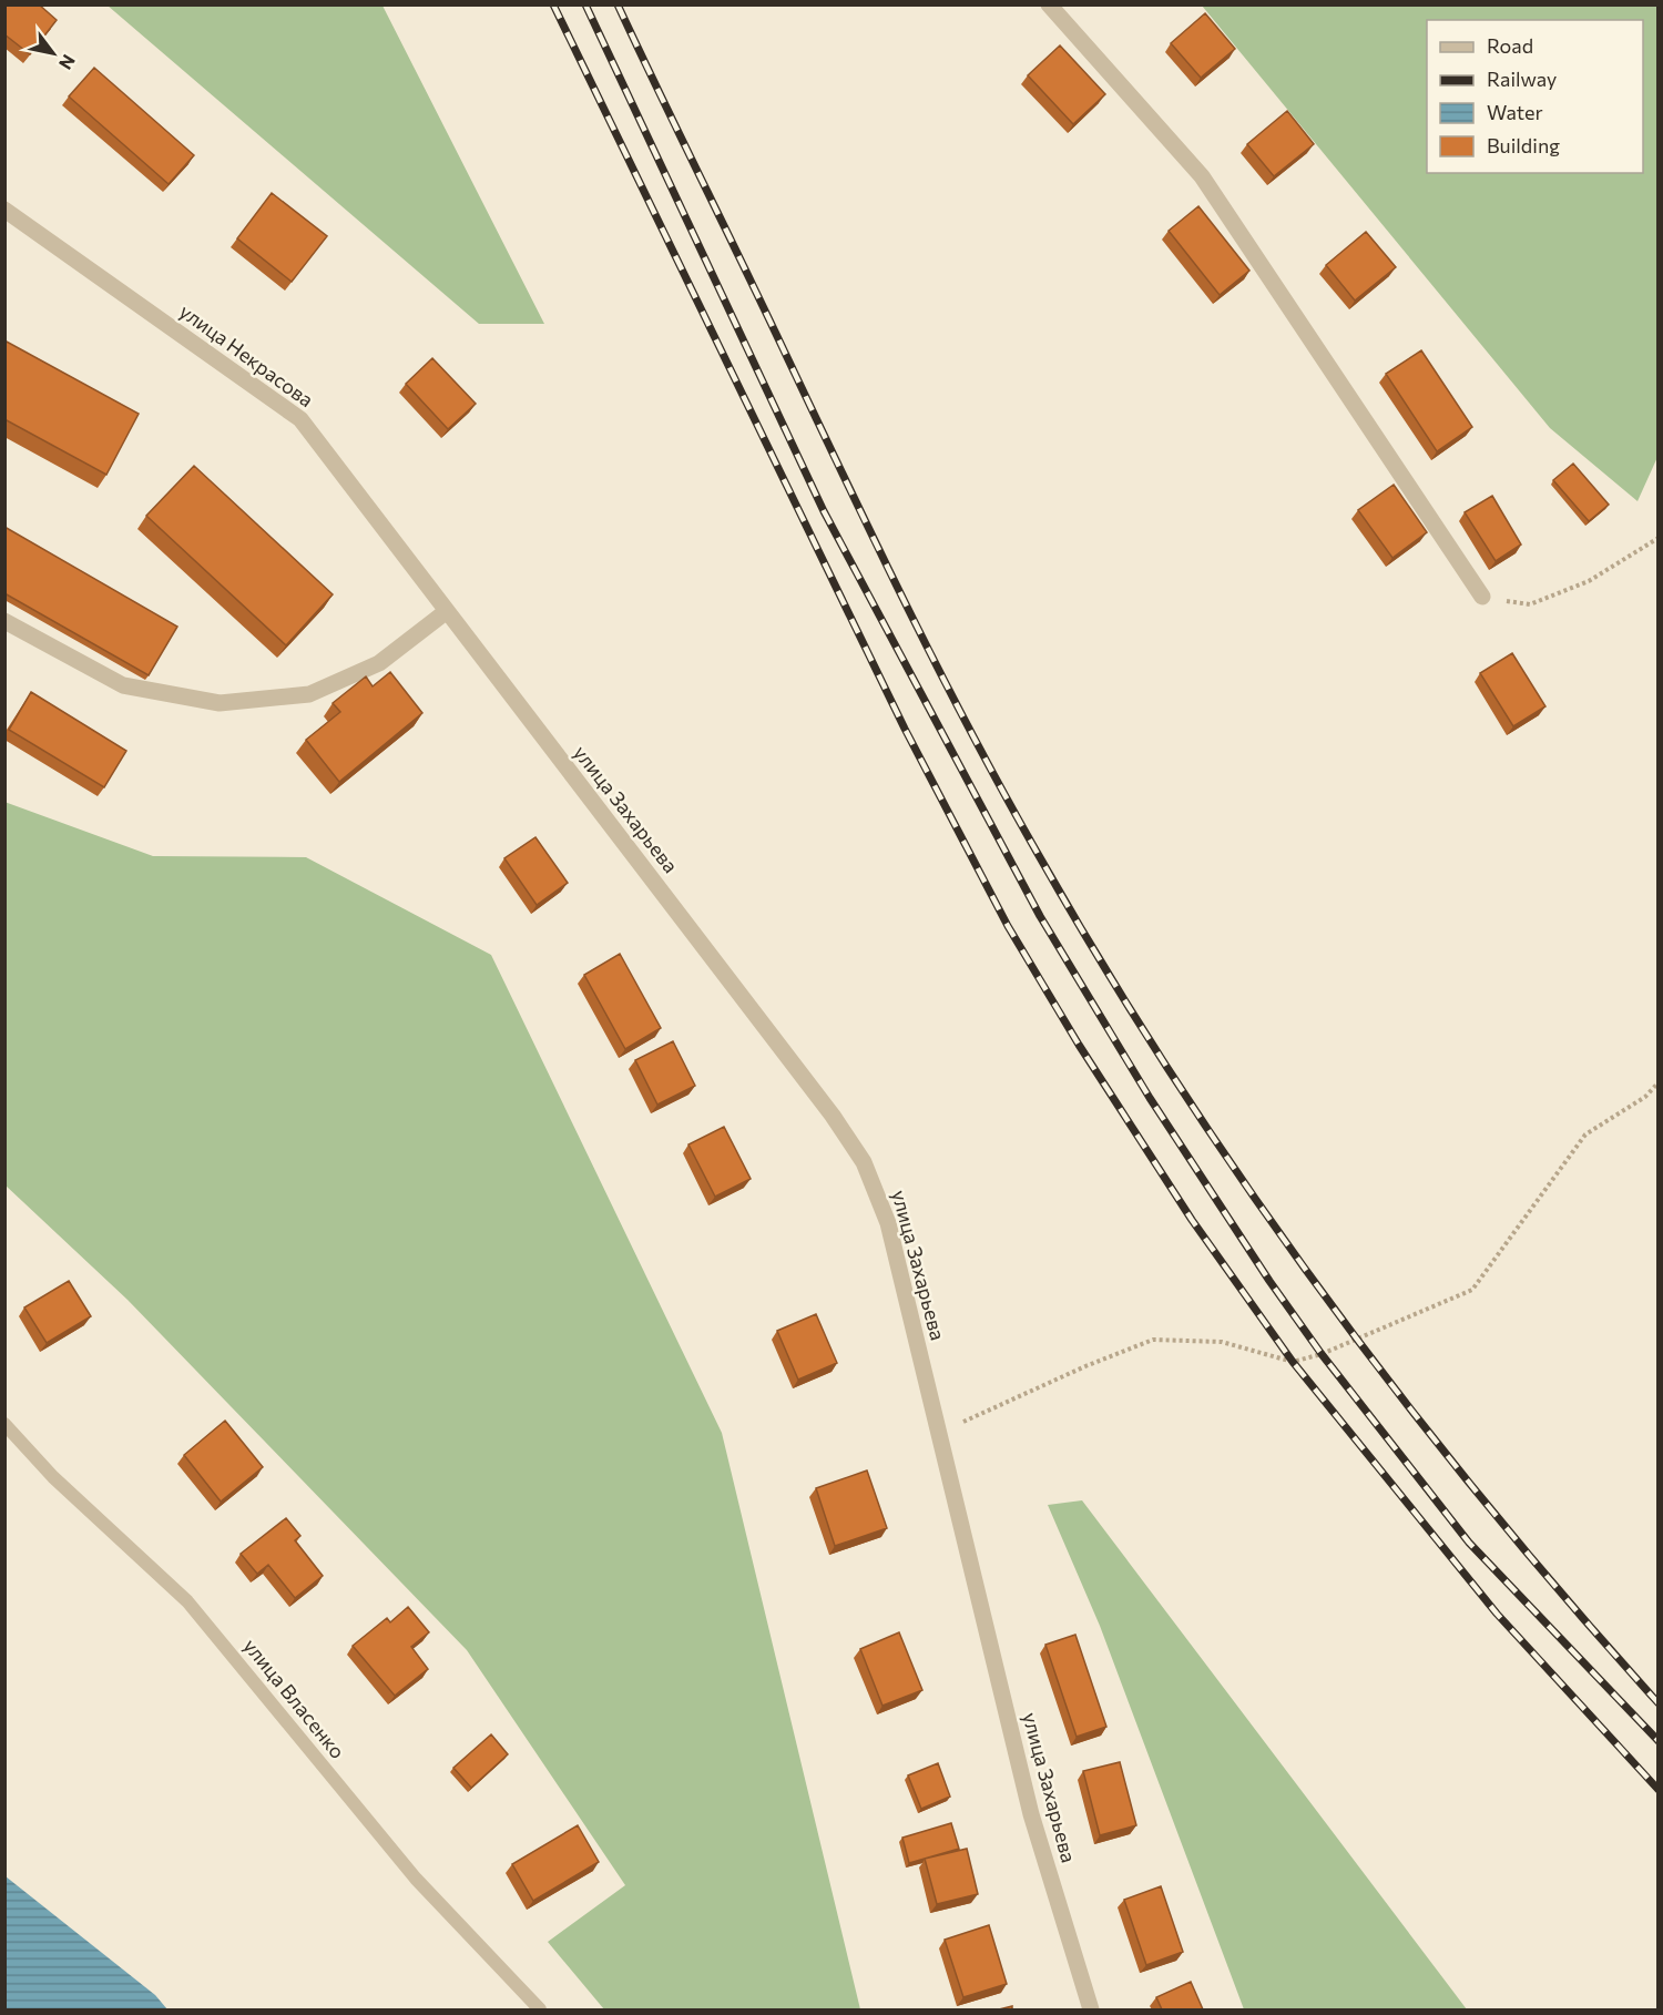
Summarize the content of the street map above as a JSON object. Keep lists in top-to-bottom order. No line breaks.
{"streets":{"street":["улица Некрасова","улица Захарьева"],"lane":["улица Власенко"]},"crossings":[["улица Некрасова","улица Захарьева"]],"legend":["Road","Railway","Water","Building"],"north":"bottom right"}
